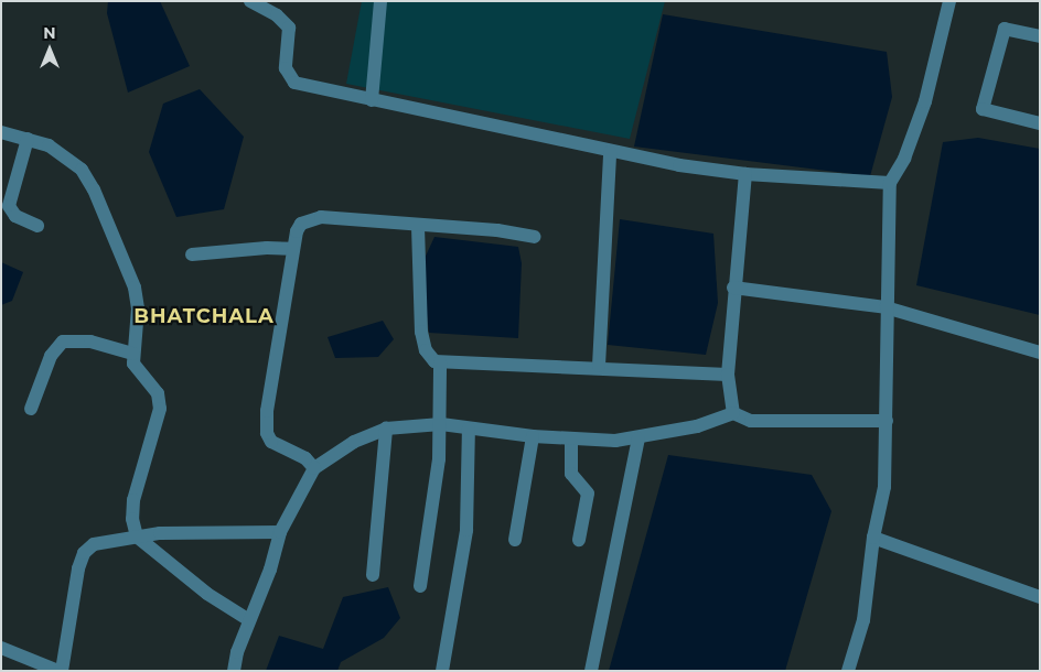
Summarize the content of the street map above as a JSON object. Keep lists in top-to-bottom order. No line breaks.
{"districts":["BHATCHALA"],"north":"top"}
